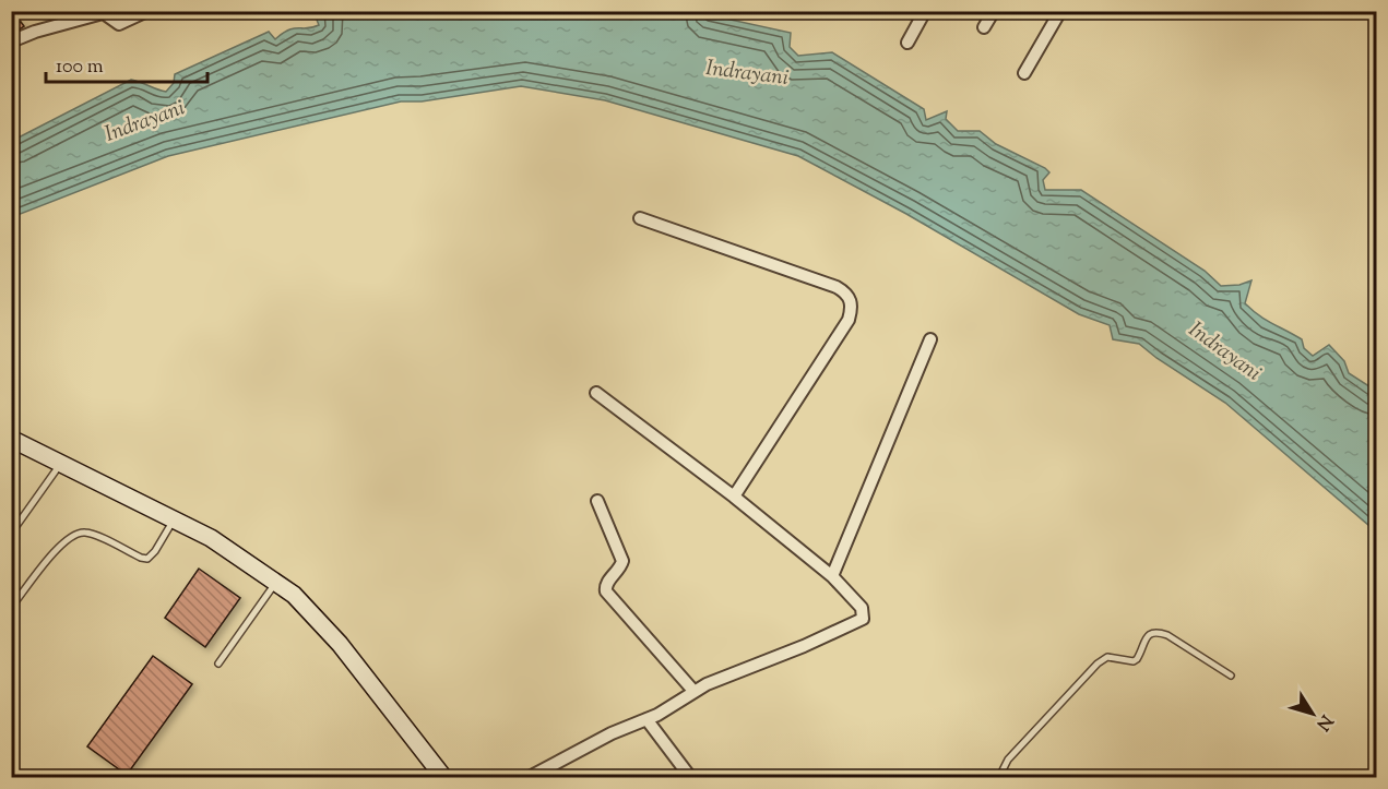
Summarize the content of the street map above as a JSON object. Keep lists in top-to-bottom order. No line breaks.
{"water":["Indrayani"],"scale_bar":"100 m","north":"bottom right"}
